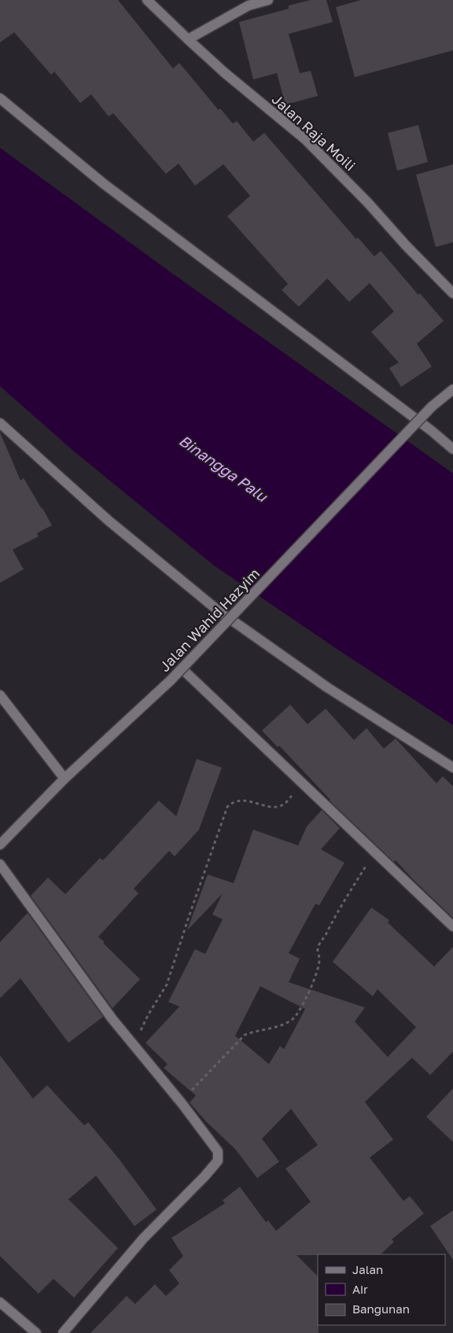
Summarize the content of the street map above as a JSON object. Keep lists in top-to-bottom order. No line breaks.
{"streets":{"street":["Jalan Raja Moili","Jalan Wahid Hazyim"]},"water":["Binangga Palu"],"legend":["Jalan","Air","Bangunan"]}
